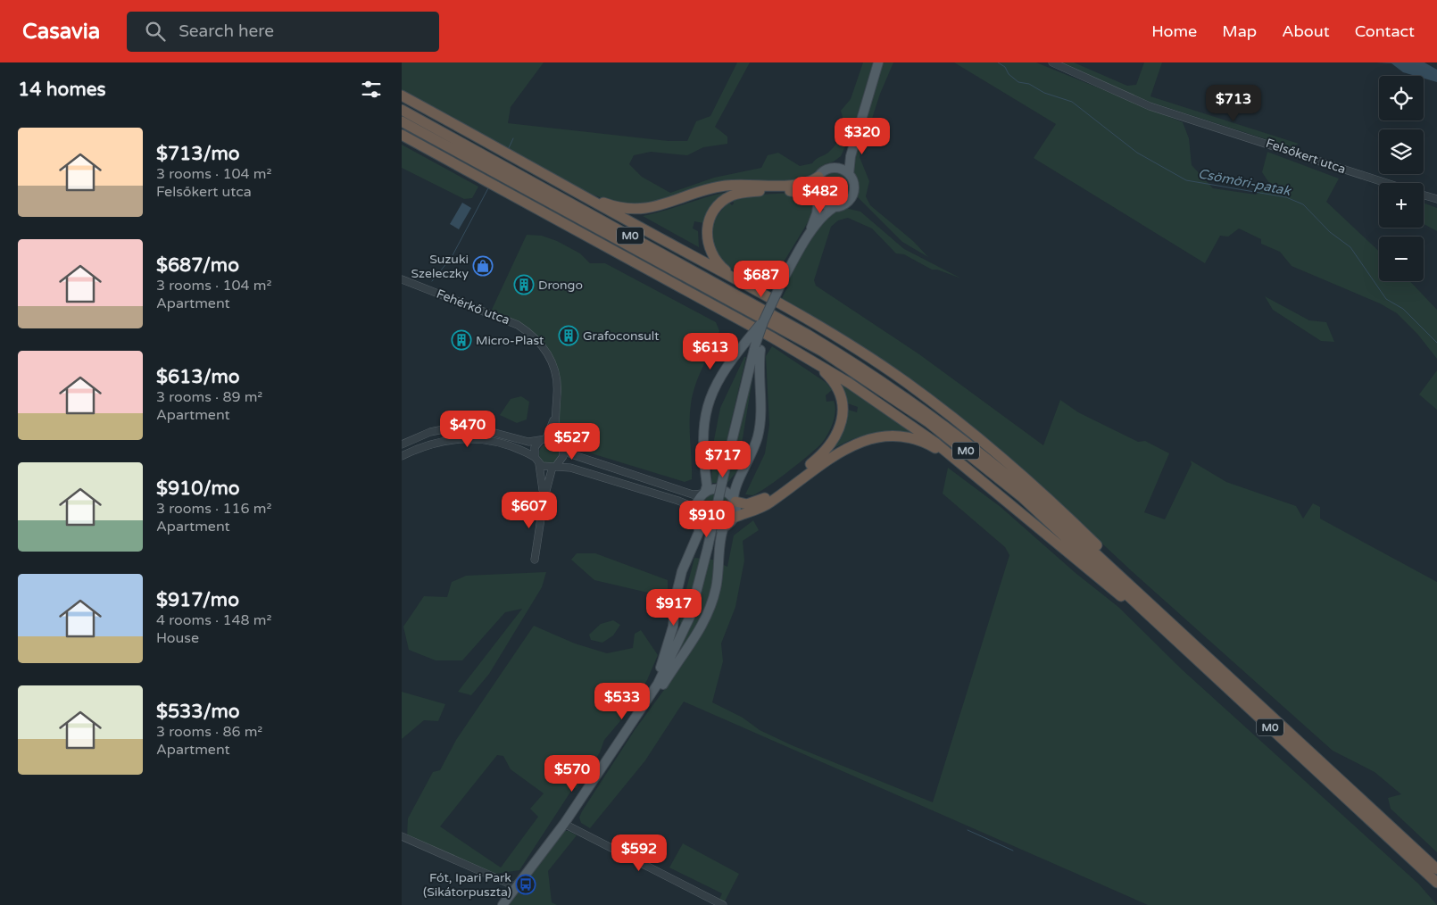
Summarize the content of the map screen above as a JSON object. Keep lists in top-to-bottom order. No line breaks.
{"streets":{"highway":["M0"],"street":["Felsőkert utca","Fehérkő utca"]},"water":["Csömöri-patak"],"places":{"shop":["Suzuki Szeleczky"],"building":["Drongo","Grafoconsult","Micro-Plast"],"bus stop":["Fót, Ipari Park (Sikátorpuszta)"]},"page":{"header":"Casavia","search":"Search here","nav":["Home","Map","About","Contact"],"heading":"14 homes","map_buttons":["+","−"],"price":["$713","$320","$482","$687","$613","$470","$527","$717","$607","$910","$917","$533","$570","$592"],"list":[{"name":"$713/mo","note":"3 rooms · 104 m² · Felsőkert utca"},{"name":"$687/mo","note":"3 rooms · 104 m² · Apartment"},{"name":"$613/mo","note":"3 rooms · 89 m² · Apartment"},{"name":"$910/mo","note":"3 rooms · 116 m² · Apartment"},{"name":"$917/mo","note":"4 rooms · 148 m² · House"},{"name":"$533/mo","note":"3 rooms · 86 m² · Apartment"}]}}
